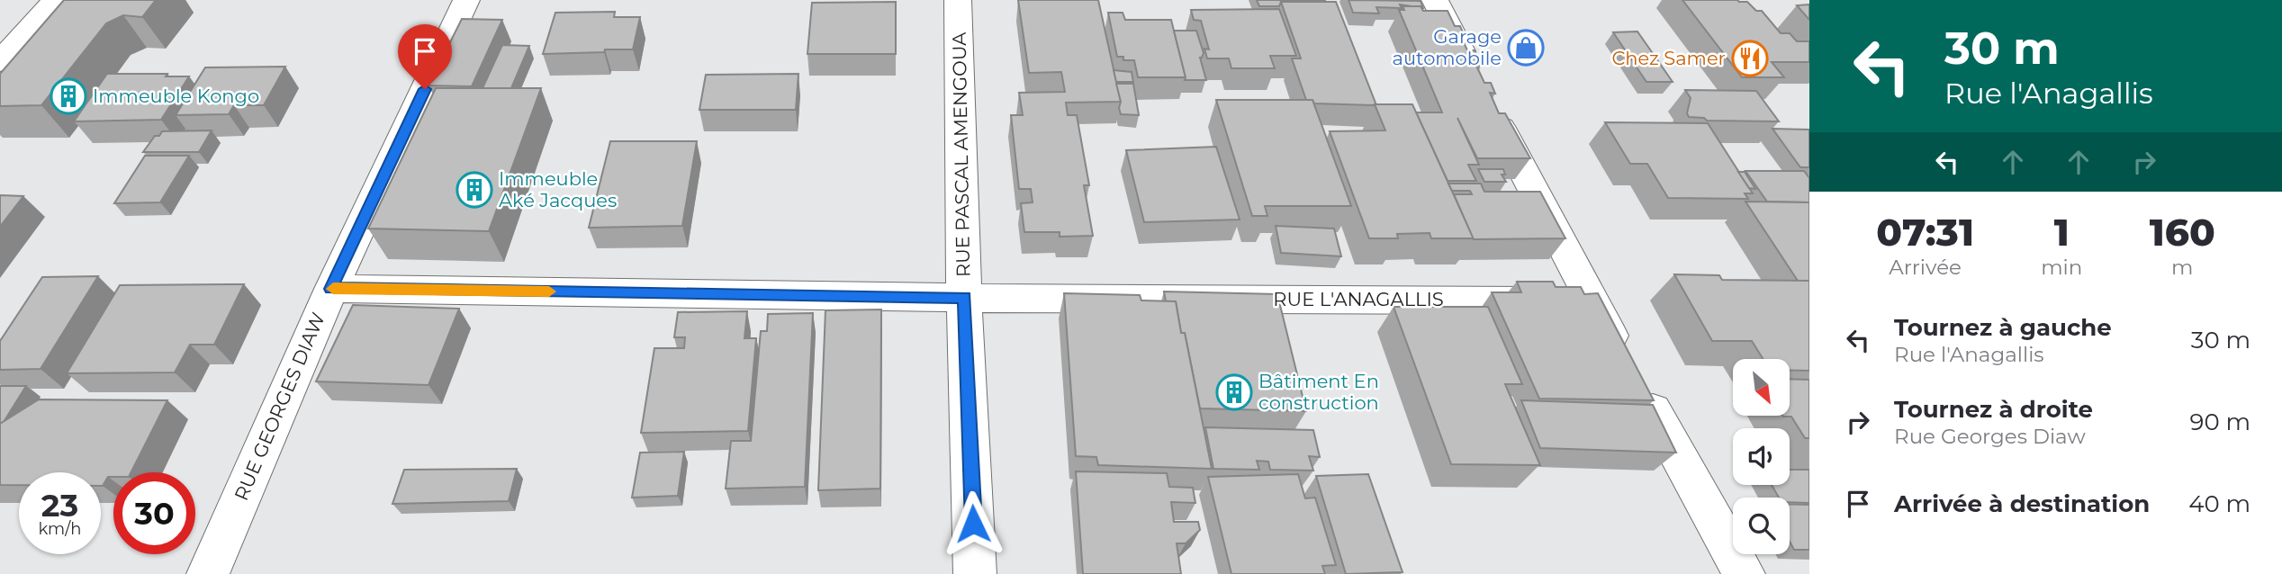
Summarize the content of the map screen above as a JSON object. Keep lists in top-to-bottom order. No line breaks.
{"streets":{"street":["RUE PASCAL AMENGOUA","RUE L'ANAGALLIS","RUE GEORGES DIAW"]},"crossings":[["RUE PASCAL AMENGOUA","RUE L'ANAGALLIS"],["RUE L'ANAGALLIS","RUE GEORGES DIAW"]],"places":{"shop":["Garage automobile"],"restaurant":["Chez Samer"],"building":["Immeuble Kongo","Immeuble Aké Jacques","Bâtiment En construction"]},"north":"bottom right","page":{"turn":["30 m","Rue l'Anagallis"],"eta":["07:31","Arrivée","1","min","160","m"],"list":[{"name":"Tournez à gauche","note":"Rue l'Anagallis","value":"30 m"},{"name":"Tournez à droite","note":"Rue Georges Diaw","value":"90 m"},{"name":"Arrivée à destination","value":"40 m"}],"speed":"23 km/h","limit":"30"}}
